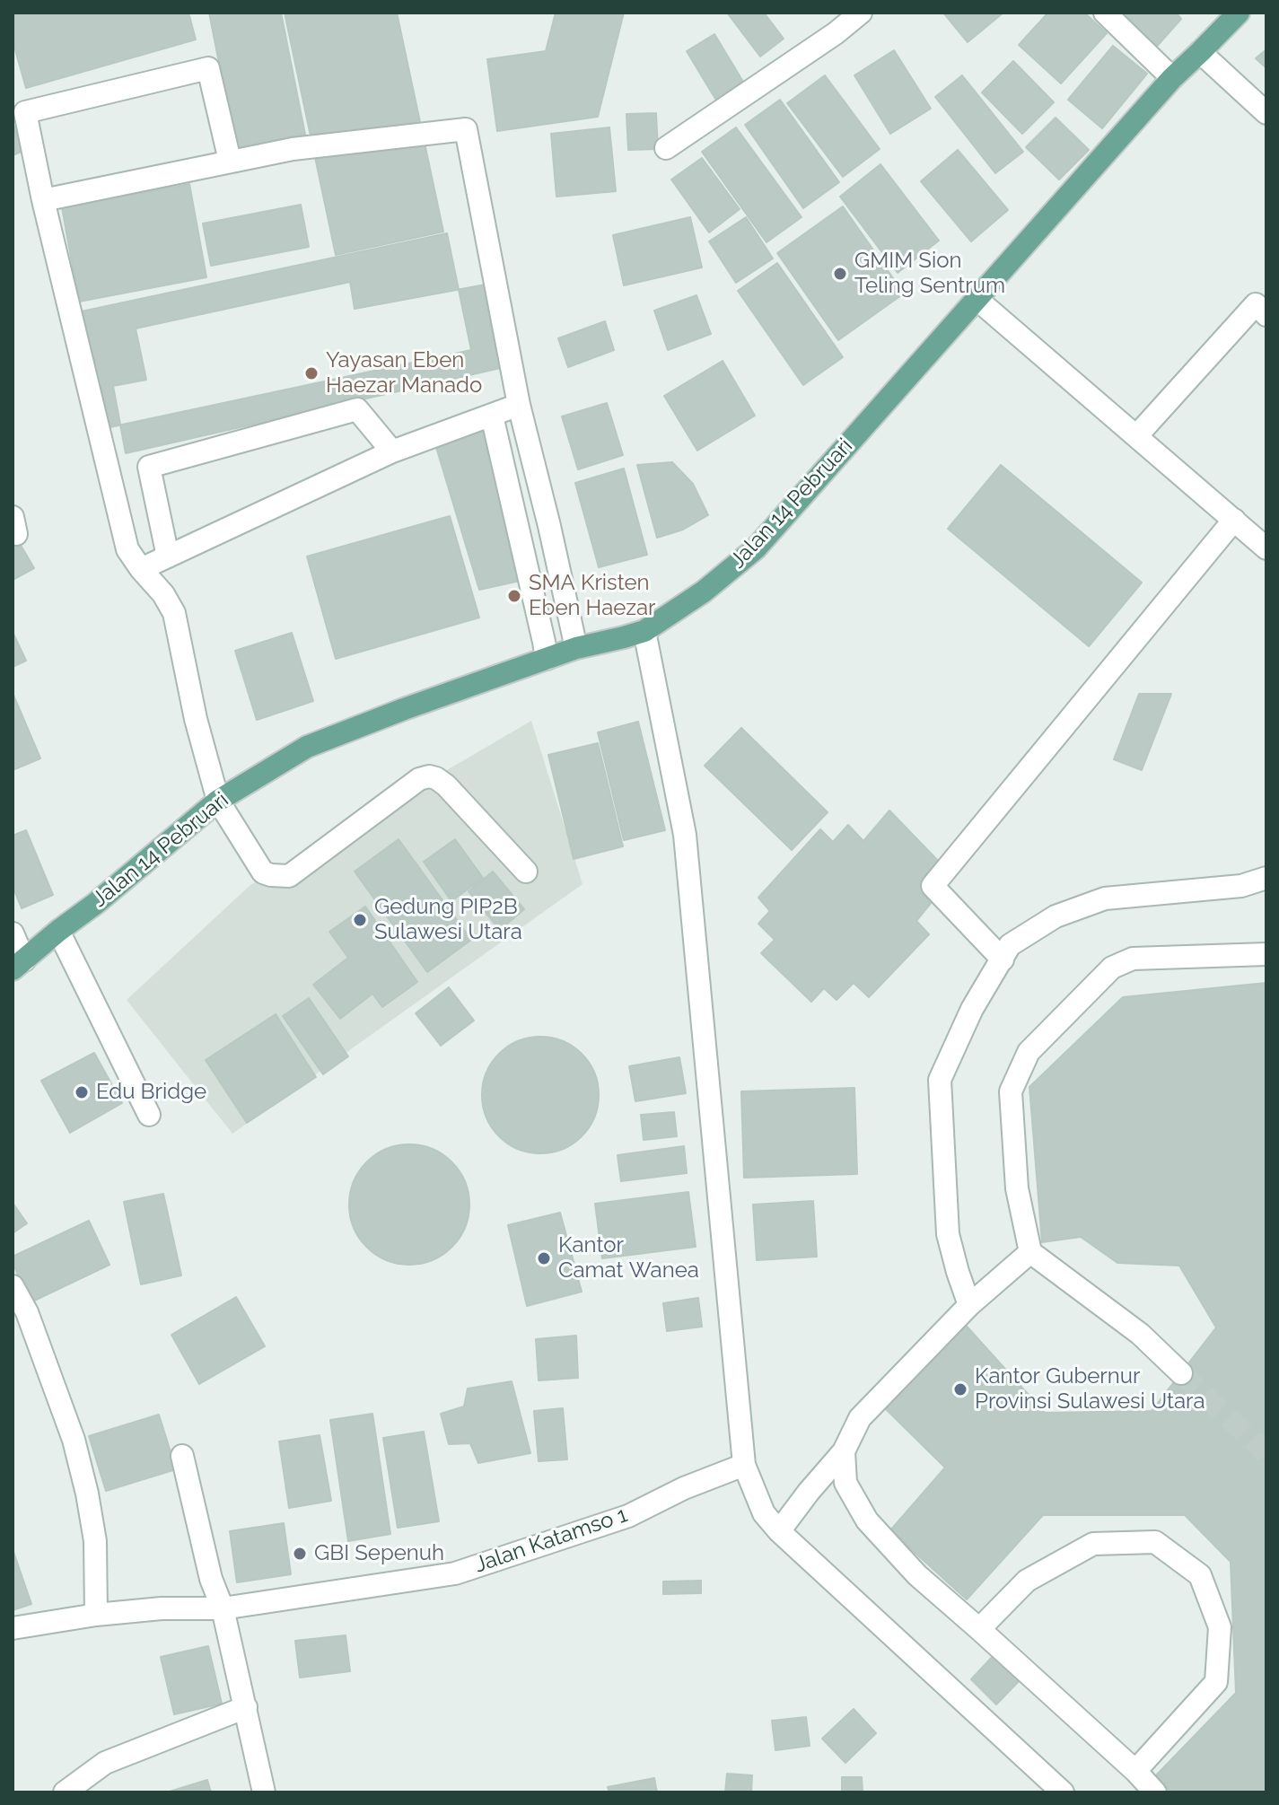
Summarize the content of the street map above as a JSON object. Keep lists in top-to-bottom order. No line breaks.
{"streets":{"main road":["Jalan 14 Pebruari"],"street":["Jalan Katamso 1"]},"places":["GMIM Sion Teling Sentrum","Yayasan Eben Haezar Manado","SMA Kristen Eben Haezar","Gedung PIP2B Sulawesi Utara","Edu Bridge","Kantor Camat Wanea","Kantor Gubernur Provinsi Sulawesi Utara","GBI Sepenuh"]}
